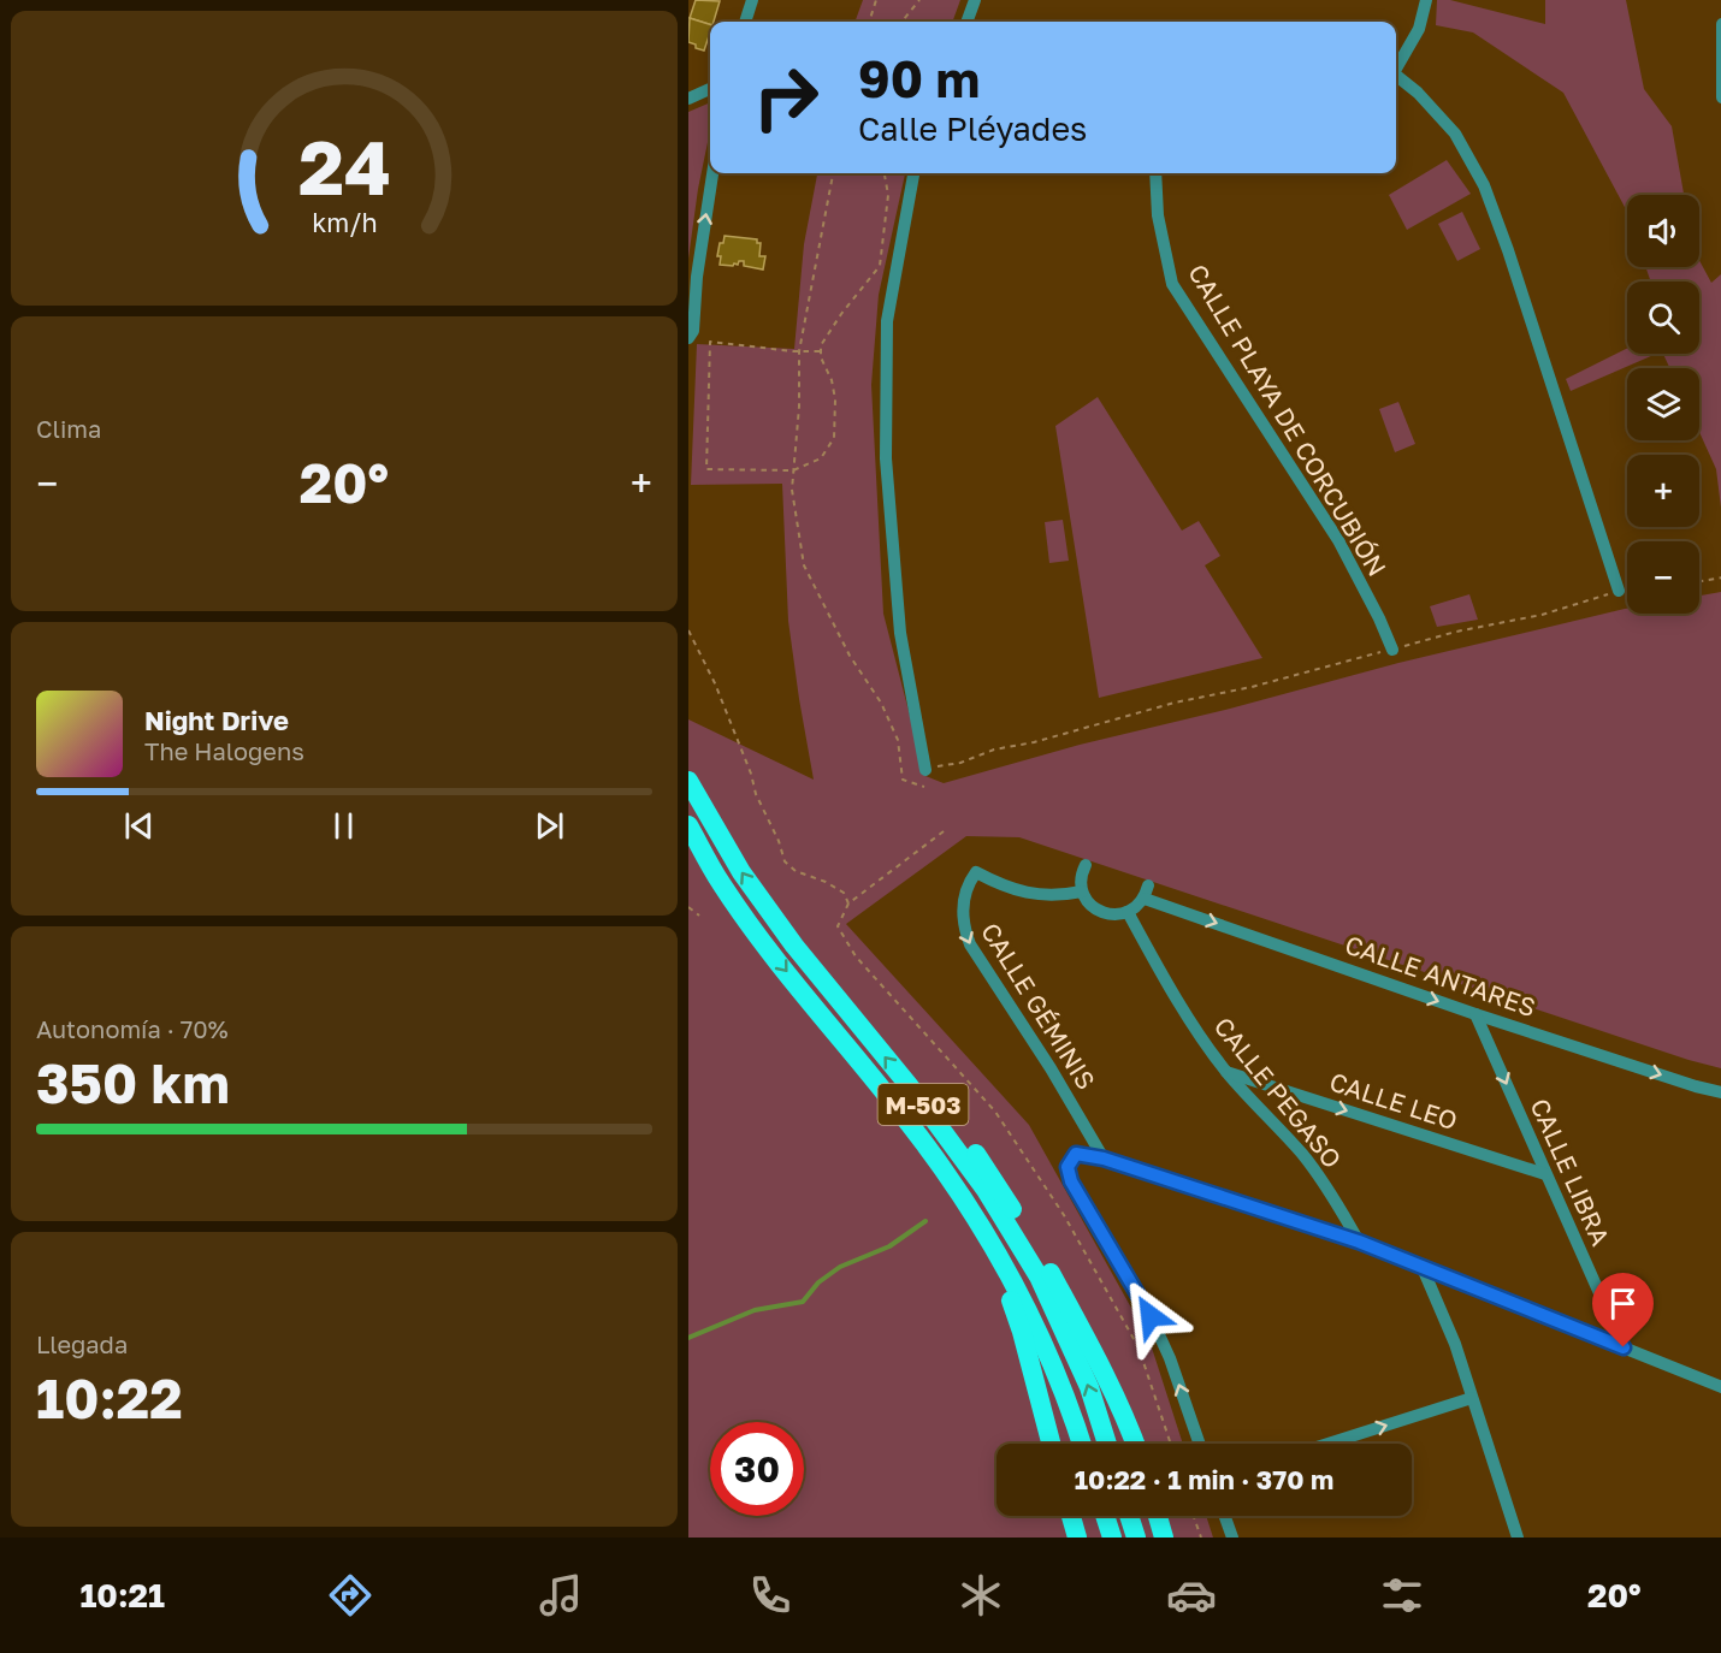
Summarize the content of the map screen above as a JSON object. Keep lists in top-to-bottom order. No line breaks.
{"streets":{"highway":["M-503"],"street":["CALLE PLAYA DE CORCUBIÓN","CALLE ANTARES","CALLE GÉMINIS","CALLE PEGASO","CALLE LEO","CALLE LIBRA"]},"crossings":[["CALLE ANTARES","CALLE PEGASO"],["CALLE ANTARES","CALLE LIBRA"],["CALLE PEGASO","CALLE LEO"],["CALLE LEO","CALLE LIBRA"]],"one_way":["CALLE ANTARES","CALLE LEO","CALLE LIBRA"],"page":{"turn":["90 m","Calle Pléyades"],"map_buttons":["+","−"],"tile":["Clima",["Autonomía · 70%","350 km"],["Llegada","10:22"]],"heat":["−","20°","+"],"song":["Night Drive","The Halogens"],"limit":"30","trip":"10:22 · 1 min · 370 m","tabs":["10:21","20°"],"gauge":["24","km/h"]}}
